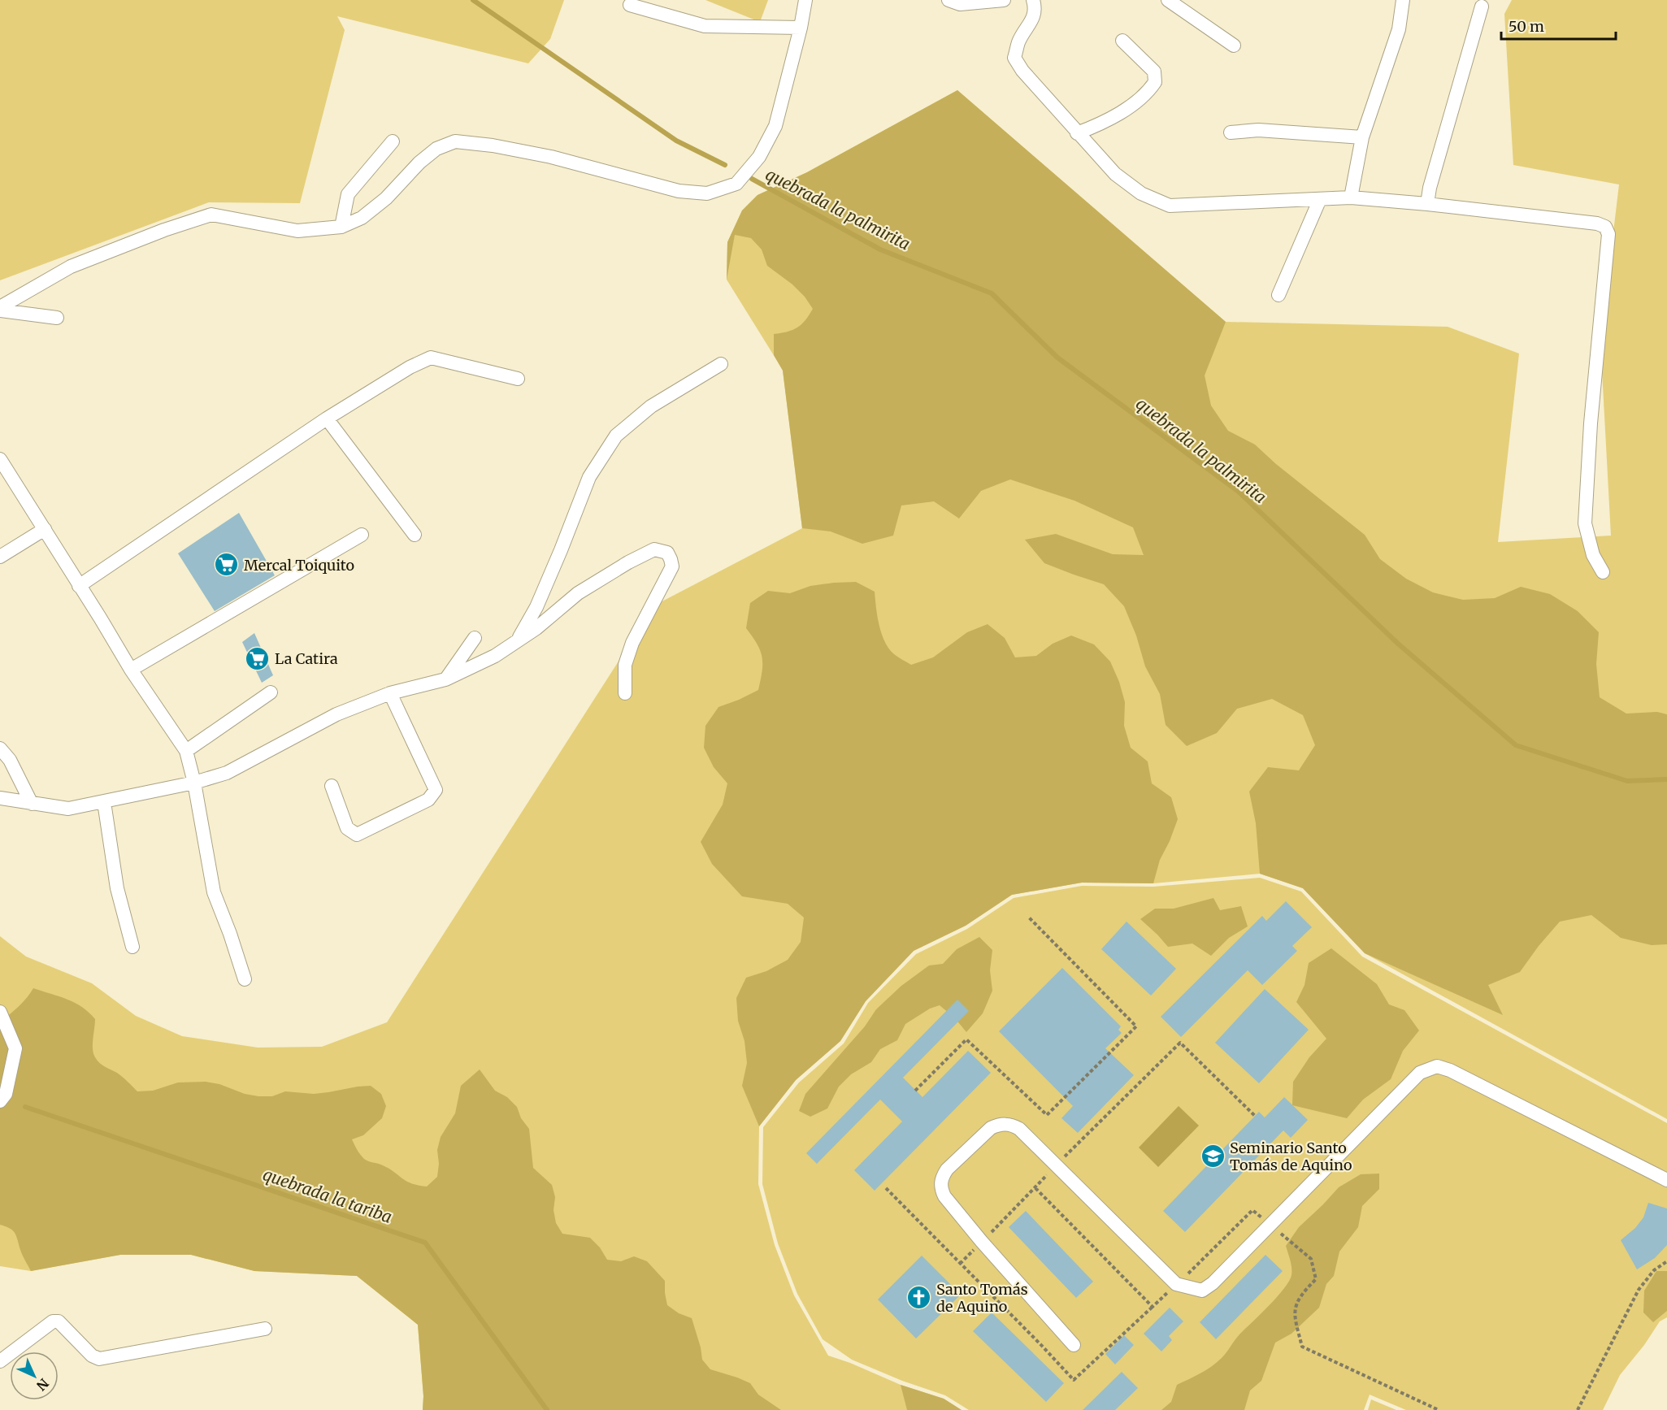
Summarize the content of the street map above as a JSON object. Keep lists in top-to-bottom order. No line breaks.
{"water":["quebrada la palmirita","quebrada la tariba"],"places":{"supermarket":["Mercal Toiquito","La Catira"],"school or university":["Seminario Santo Tomás de Aquino"],"church":["Santo Tomás de Aquino"]},"scale_bar":"50 m","north":"bottom right"}
